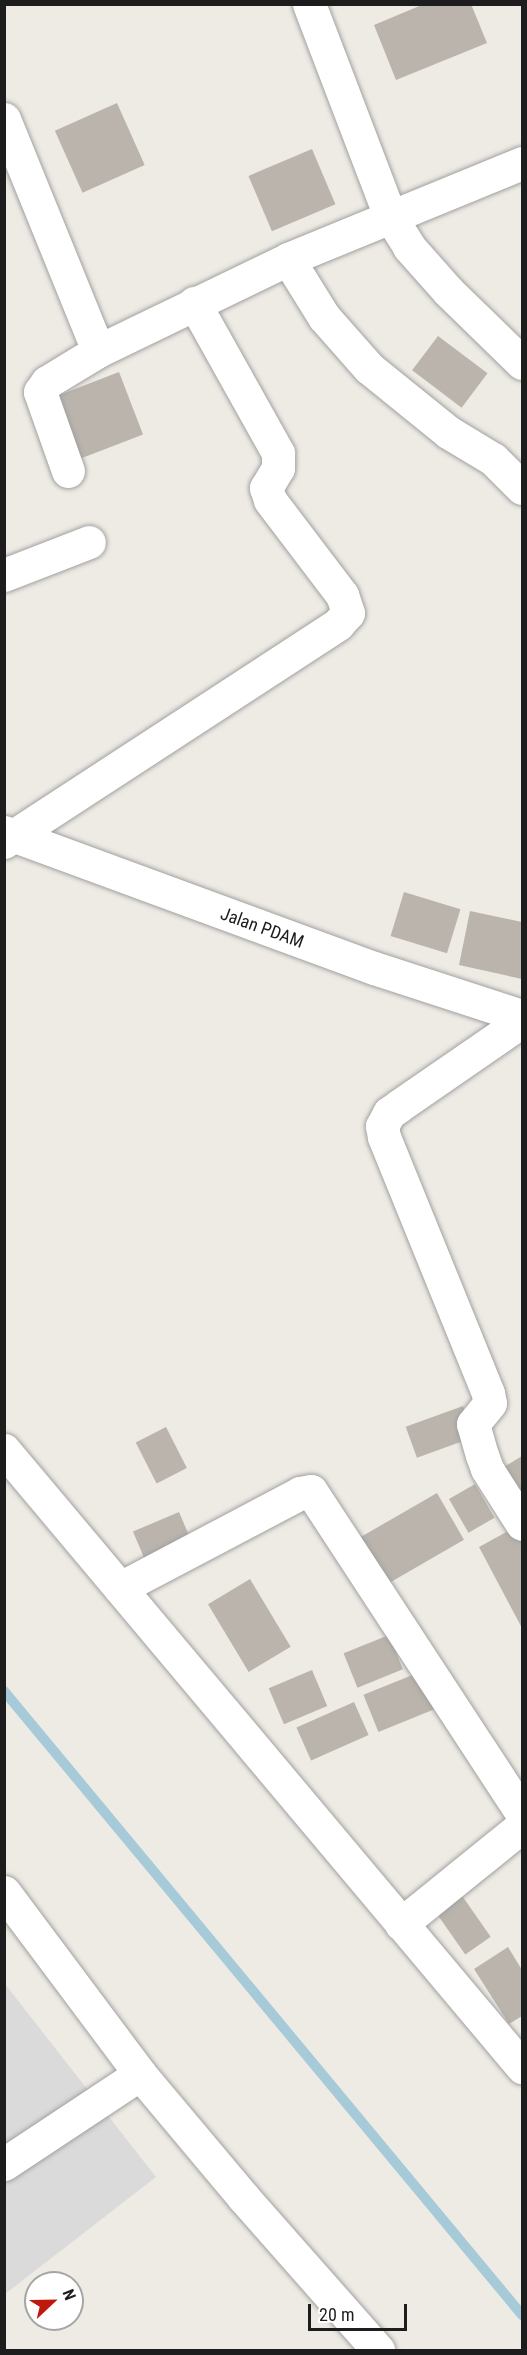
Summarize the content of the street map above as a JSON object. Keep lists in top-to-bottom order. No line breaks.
{"streets":{"street":["Jalan PDAM"]},"scale_bar":"20 m","north":"right"}
